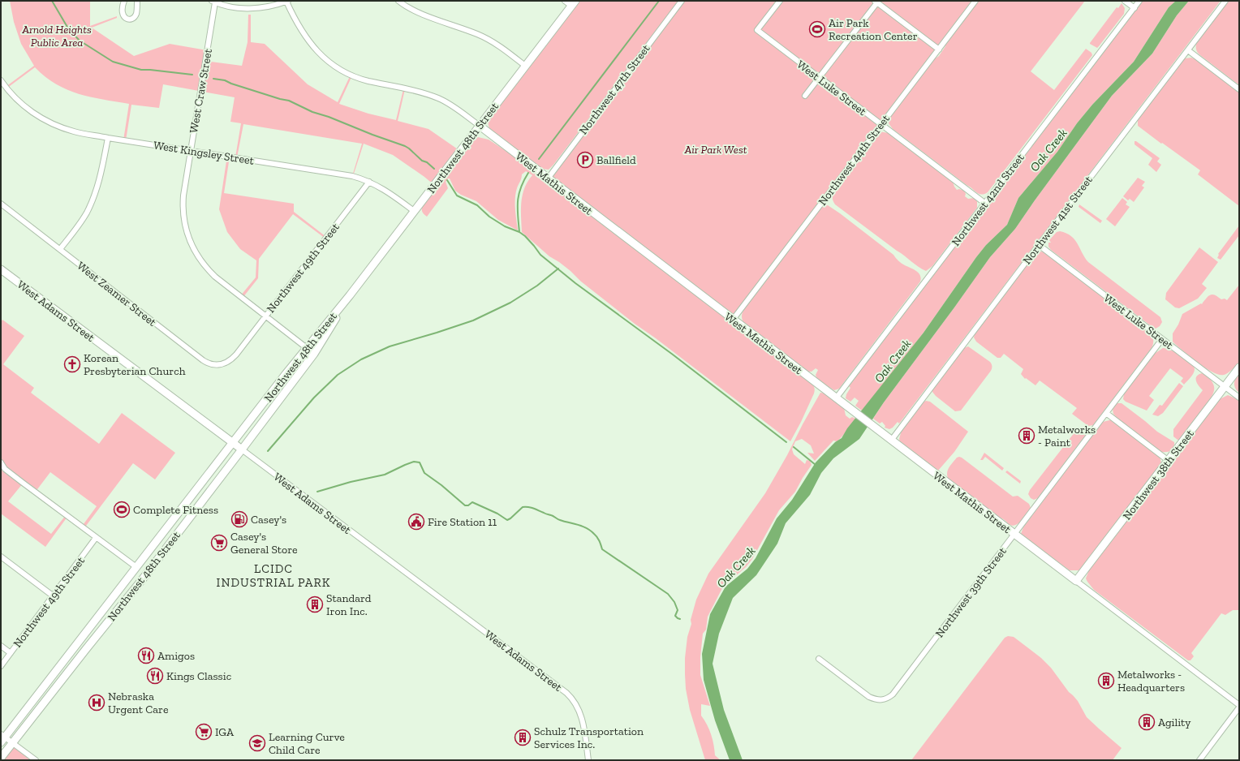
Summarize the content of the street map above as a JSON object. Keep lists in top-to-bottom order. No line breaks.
{"streets":{"main road":["Northwest 48th Street","West Mathis Street","West Adams Street","Northwest 38th Street"],"street":["West Luke Street","Northwest 47th Street","West Craw Street","West Kingsley Street","Northwest 44th Street","Northwest 42nd Street","Northwest 41st Street","Northwest 49th Street","West Zeamer Street","Northwest 39th Street"]},"crossings":[["West Luke Street","Northwest 44th Street"],["West Luke Street","Northwest 42nd Street"],["West Luke Street","Northwest 41st Street"],["West Luke Street","Northwest 38th Street"],["West Luke Street","Northwest 39th Street"],["Northwest 47th Street","West Mathis Street"],["West Craw Street","Northwest 48th Street"],["West Craw Street","West Kingsley Street"],["West Craw Street","Northwest 49th Street"],["Northwest 48th Street","West Kingsley Street"],["Northwest 48th Street","West Mathis Street"],["Northwest 48th Street","West Adams Street"],["West Kingsley Street","Northwest 49th Street"],["Northwest 44th Street","West Mathis Street"],["West Mathis Street","Northwest 42nd Street"],["West Mathis Street","Northwest 41st Street"],["West Mathis Street","Northwest 38th Street"],["West Mathis Street","Northwest 39th Street"],["Northwest 49th Street","West Zeamer Street"]],"districts":["LCIDC INDUSTRIAL PARK"],"water":["Oak Creek"],"parks":["Arnold Heights Public Area","Air Park West"],"places":{"sports":["Air Park Recreation Center","Complete Fitness"],"parking":["Ballfield"],"church":["Korean Presbyterian Church"],"building":["Metalworks - Paint","Standard Iron Inc.","Metalworks - Headquarters","Agility","Schulz Transportation Services Inc."],"fuel station":["Casey's"],"public building":["Fire Station 11"],"supermarket":["Casey's General Store","IGA"],"restaurant":["Amigos","Kings Classic"],"hospital":["Nebraska Urgent Care"],"school or university":["Learning Curve Child Care"]}}
